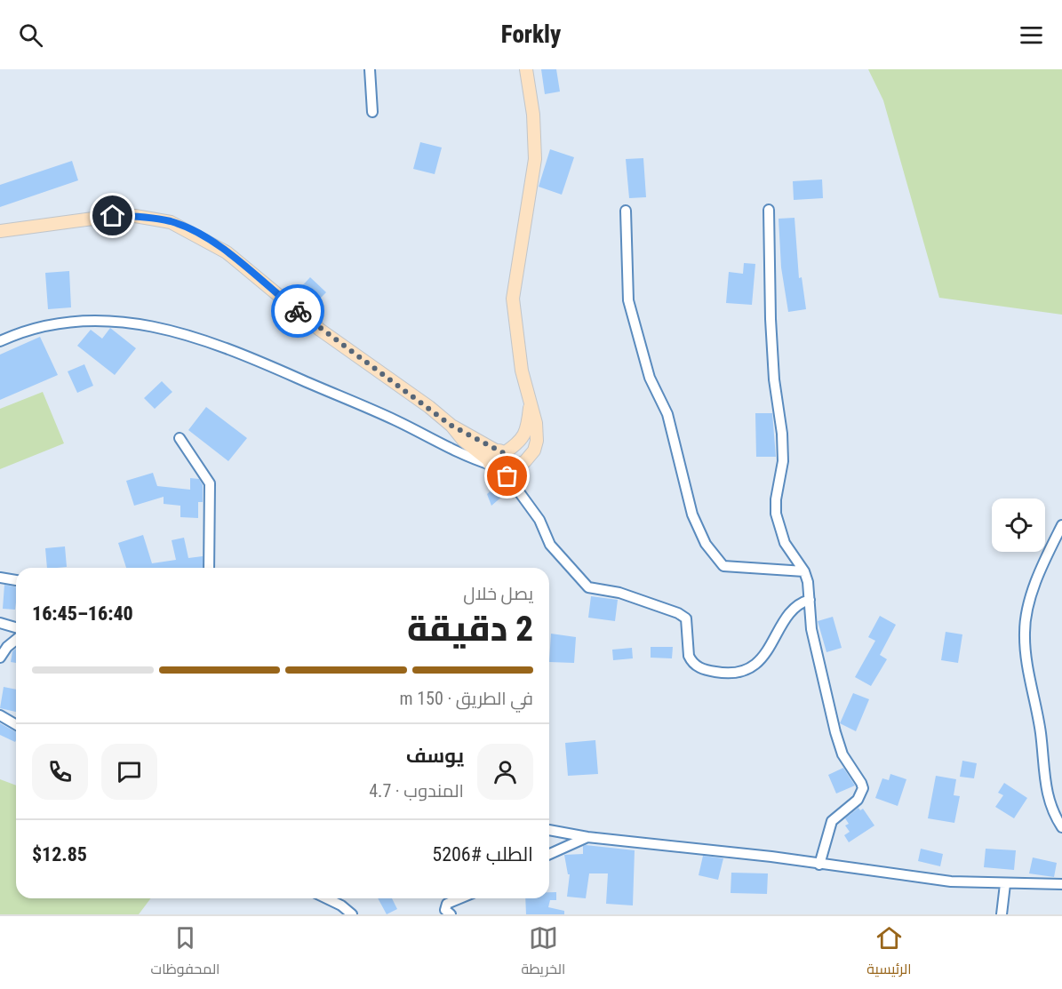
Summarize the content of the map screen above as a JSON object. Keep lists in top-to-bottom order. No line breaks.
{"page":{"header":"Forkly","heading":["2 دقيقة","يصل خلال","16:40–16:45"],"panel":["يوسف","المندوب · 4.7","الطلب #5206","$12.85"],"bar":"في الطريق · 150 m","tabs":["الرئيسية","الخريطة","المحفوظات"]}}
